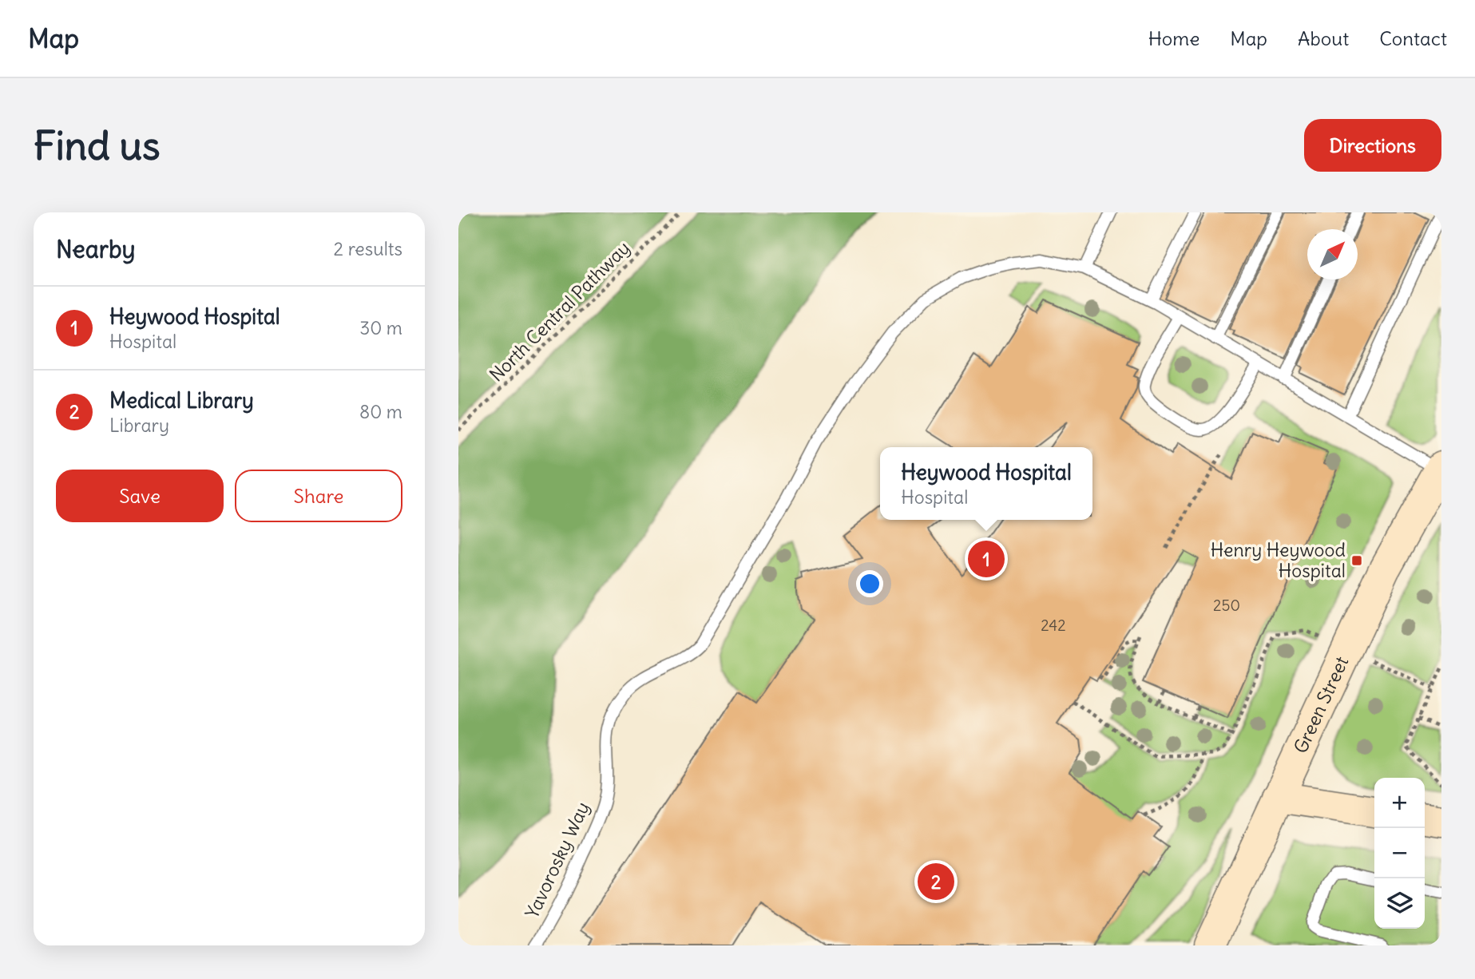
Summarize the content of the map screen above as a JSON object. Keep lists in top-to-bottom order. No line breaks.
{"streets":{"street":["Green Street"],"lane":["Yavorosky Way"],"path":["North Central Pathway"]},"crossings":[["Green Street","Yavorosky Way"]],"places":{"transit":["Henry Heywood Hospital"]},"house_numbers":["250","242"],"north":"top right","page":{"header":"Map","nav":["Home","Map","About","Contact"],"buttons":["Directions",["Save","Share"]],"title":"Find us","heading":["Nearby","2 results"],"list":[{"mark":"1","name":"Heywood Hospital","note":"Hospital","value":"30 m"},{"mark":"2","name":"Medical Library","note":"Library","value":"80 m"}],"popup":["Heywood Hospital","Hospital"],"pins":["1","2"],"map_buttons":["+","−"]}}
